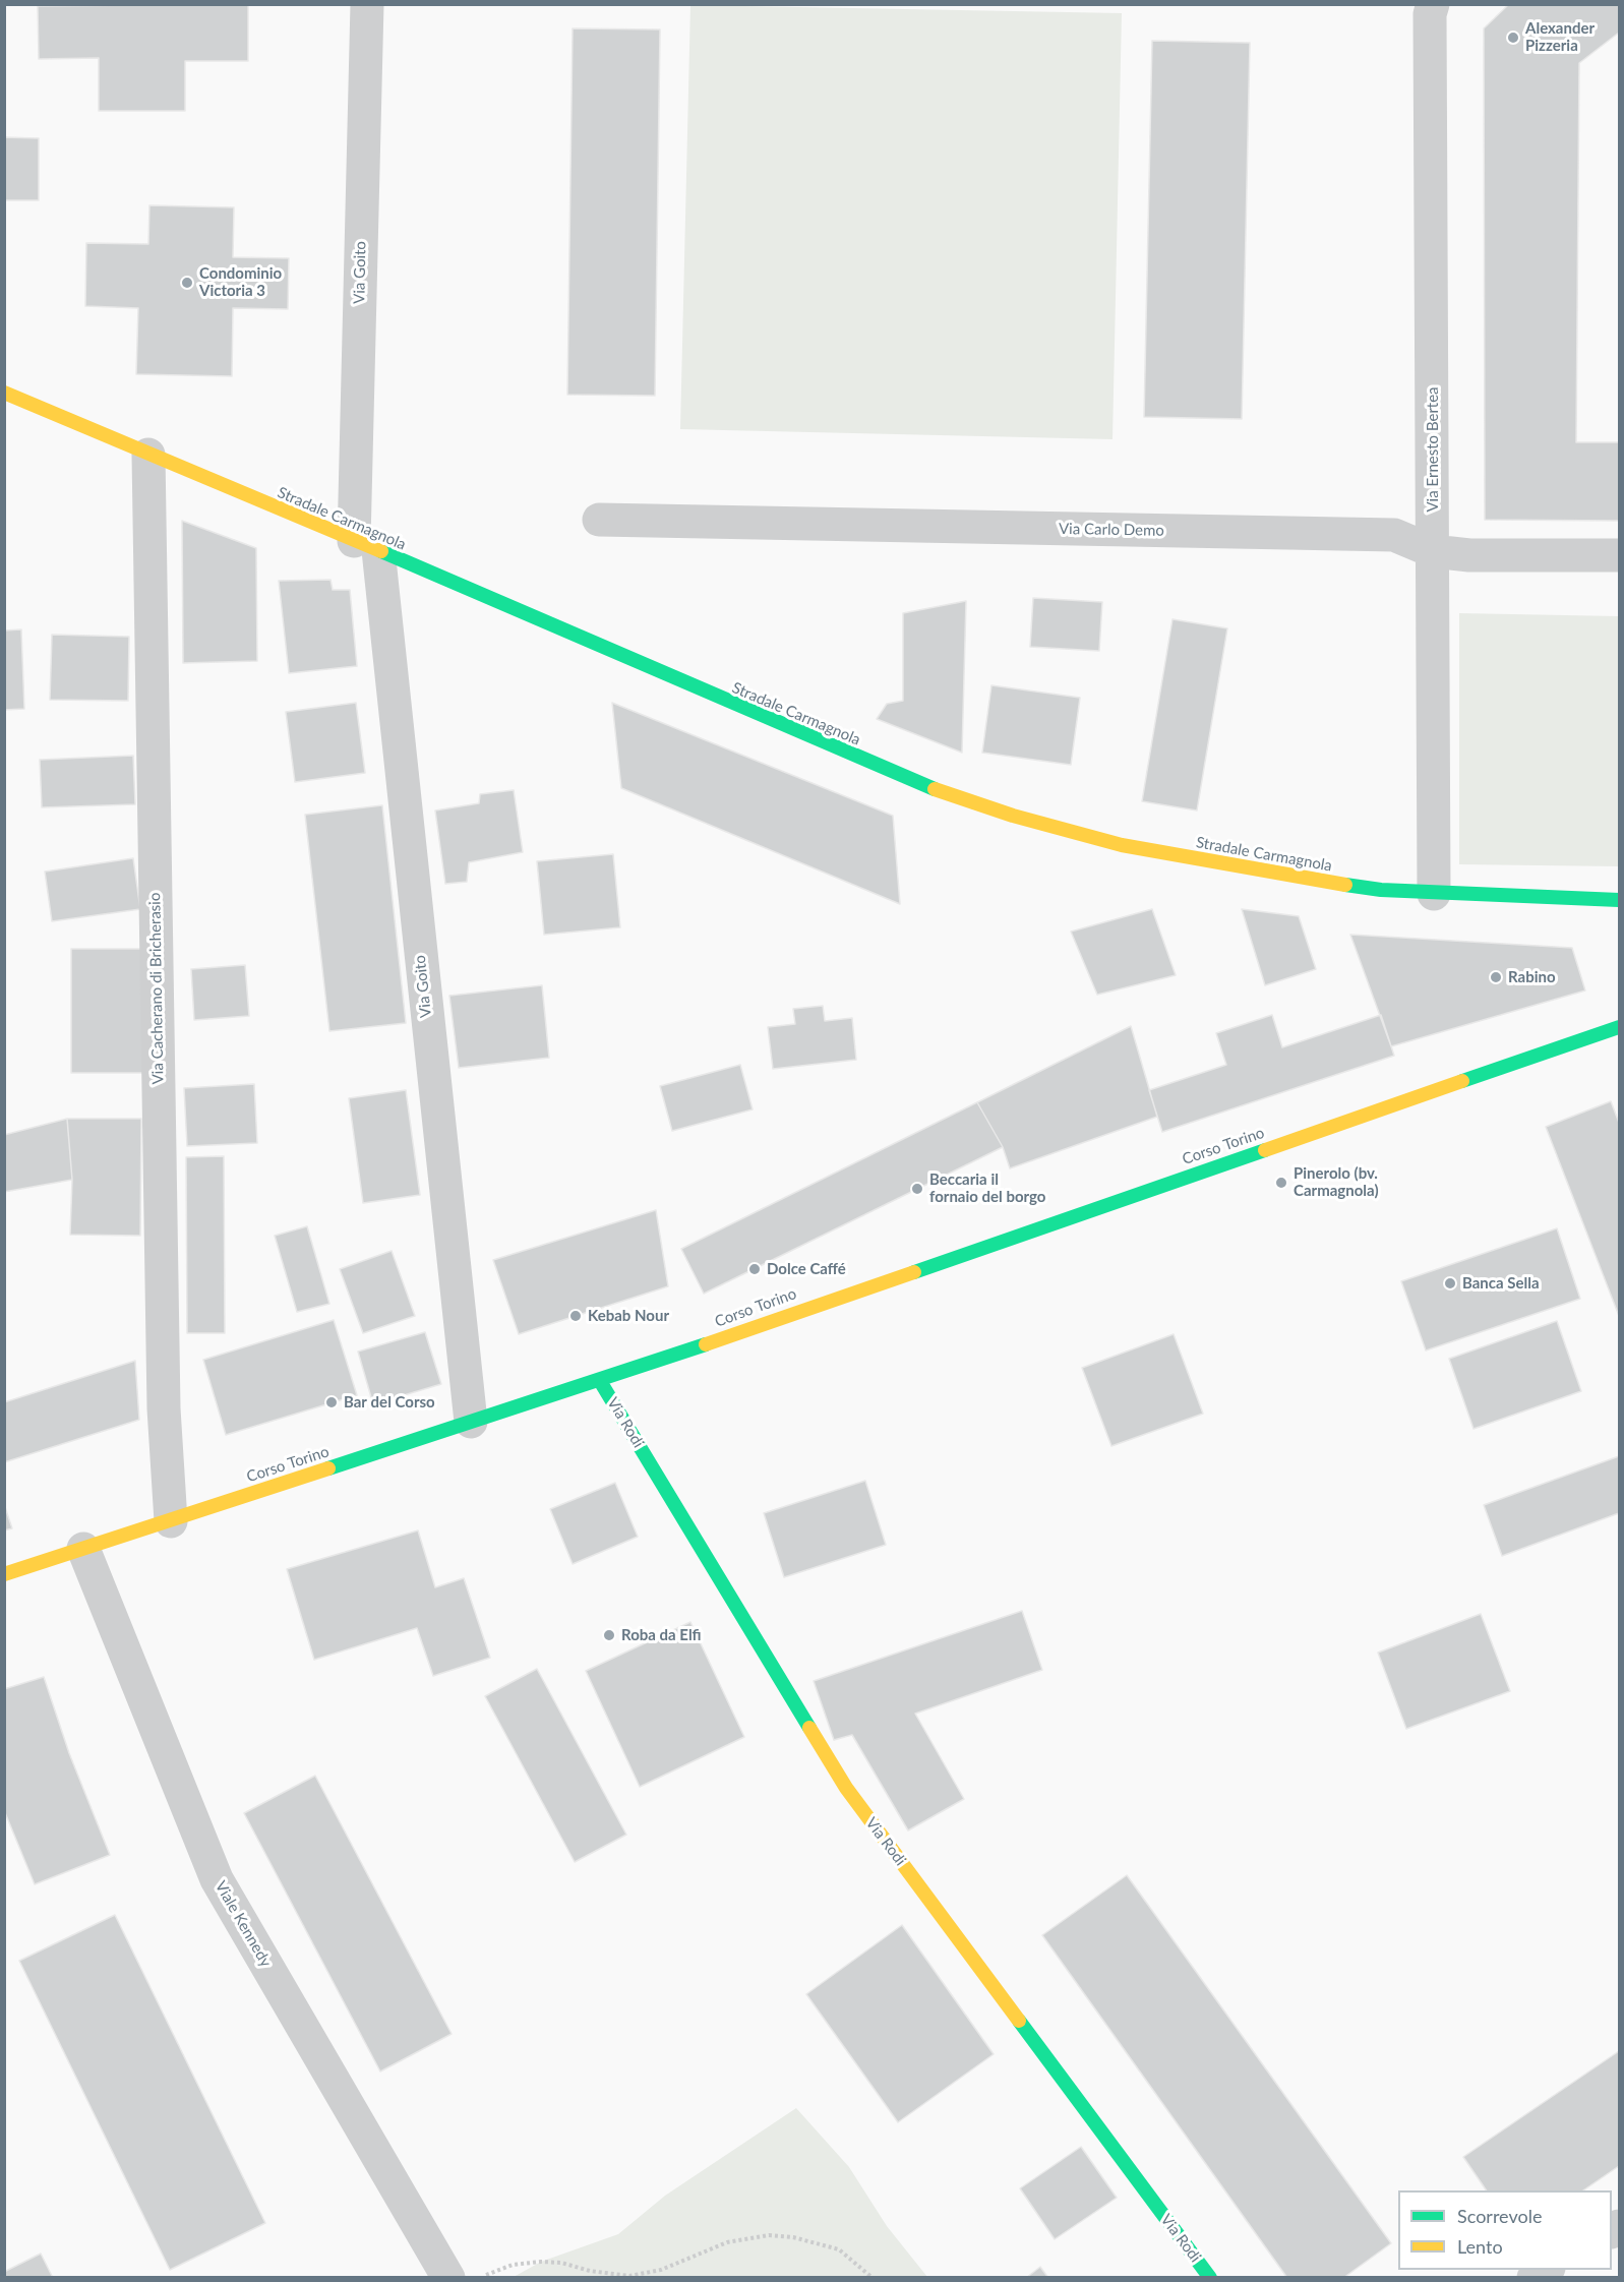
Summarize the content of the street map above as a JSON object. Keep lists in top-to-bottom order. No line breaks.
{"streets":{"main road":["Stradale Carmagnola","Corso Torino","Via Rodi"],"street":["Via Goito","Via Ernesto Bertea","Via Carlo Demo","Via Cacherano di Bricherasio","Viale Kennedy"]},"crossings":[["Via Goito","Stradale Carmagnola"],["Via Goito","Corso Torino"],["Via Ernesto Bertea","Stradale Carmagnola"],["Via Ernesto Bertea","Via Carlo Demo"],["Stradale Carmagnola","Via Cacherano di Bricherasio"],["Via Cacherano di Bricherasio","Corso Torino"],["Corso Torino","Via Rodi"],["Corso Torino","Viale Kennedy"]],"places":["Alexander Pizzeria","Condominio Victoria 3","Rabino","Pinerolo (bv. Carmagnola)","Beccaria il fornaio del borgo","Dolce Caffé","Banca Sella","Kebab Nour","Bar del Corso","Roba da Elfi"],"legend":["Scorrevole","Lento"]}
